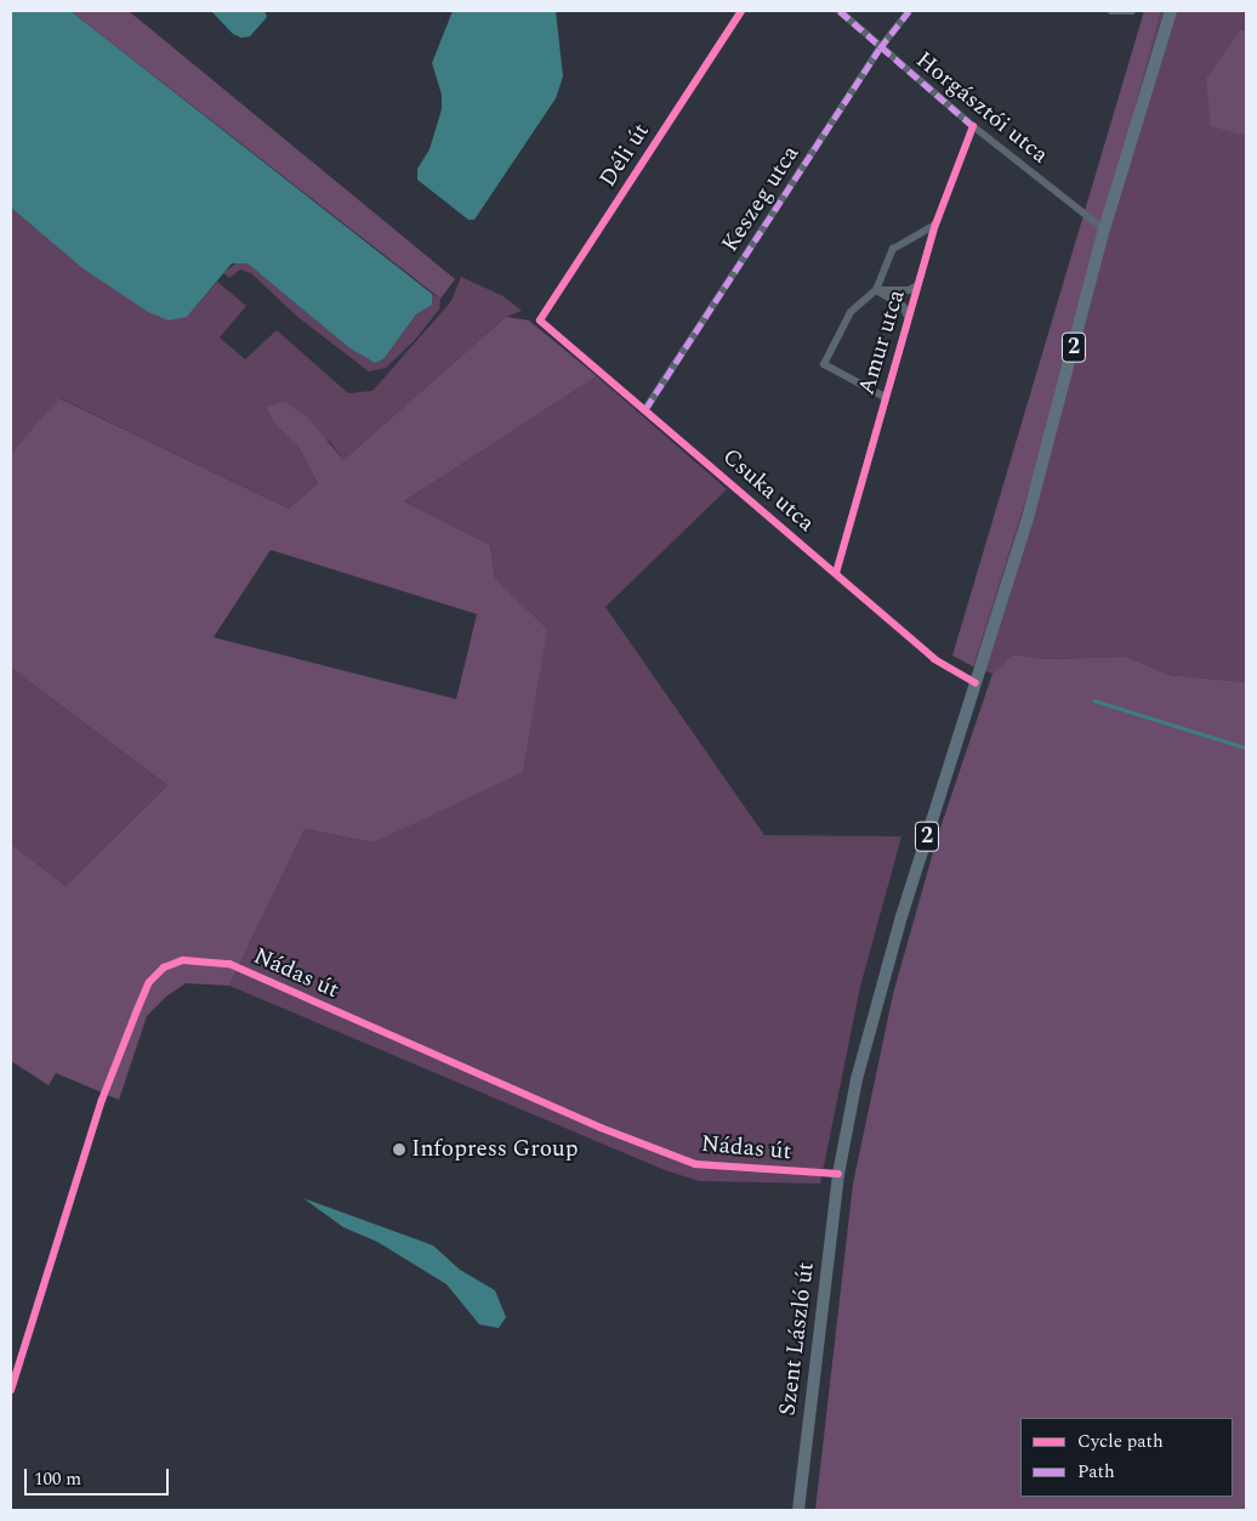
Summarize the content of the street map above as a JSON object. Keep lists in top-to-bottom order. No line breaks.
{"streets":{"main road":["2","Szent László út"],"street":["Horgásztói utca","Déli út","Keszeg utca","Amur utca","Csuka utca","Nádas út"]},"crossings":[["Horgásztói utca","Keszeg utca"],["Horgásztói utca","Amur utca"],["Horgásztói utca","2"],["Déli út","Csuka utca"],["Keszeg utca","Csuka utca"],["Amur utca","Csuka utca"],["2","Csuka utca"],["2","Nádas út"],["2","Szent László út"],["Nádas út","Szent László út"]],"places":["Infopress Group"],"legend":["Cycle path","Path"],"scale_bar":"100 m"}
